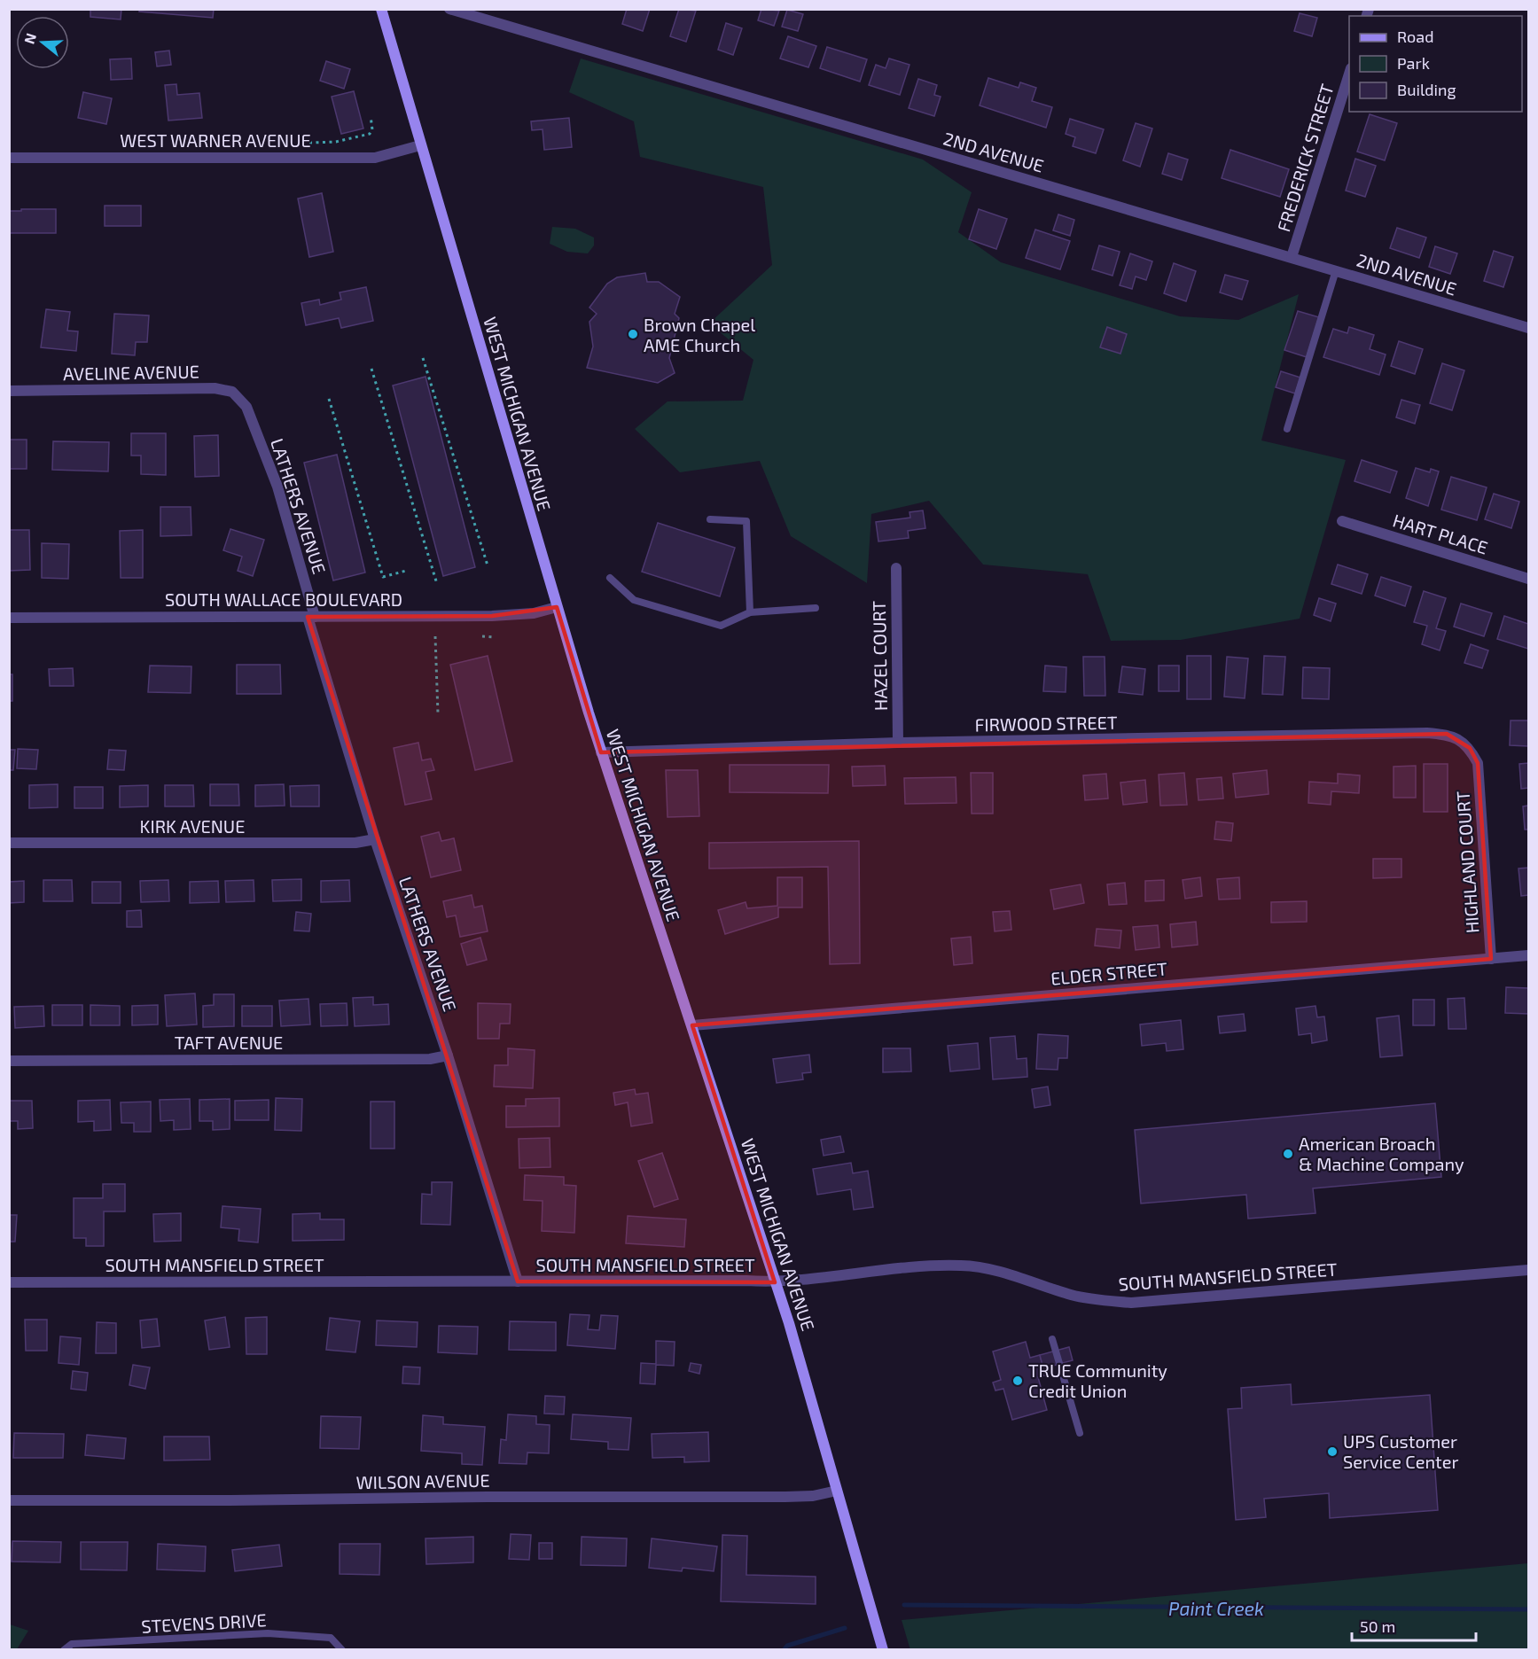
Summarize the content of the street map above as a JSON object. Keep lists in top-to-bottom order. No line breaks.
{"streets":{"main road":["WEST MICHIGAN AVENUE"],"street":["WEST WARNER AVENUE","2ND AVENUE","FREDERICK STREET","AVELINE AVENUE","LATHERS AVENUE","HART PLACE","SOUTH WALLACE BOULEVARD","HAZEL COURT","FIRWOOD STREET","KIRK AVENUE","HIGHLAND COURT","ELDER STREET","TAFT AVENUE","SOUTH MANSFIELD STREET","WILSON AVENUE"],"lane":["STEVENS DRIVE"]},"crossings":[["WEST WARNER AVENUE","WEST MICHIGAN AVENUE"],["2ND AVENUE","FREDERICK STREET"],["AVELINE AVENUE","LATHERS AVENUE"],["WEST MICHIGAN AVENUE","SOUTH WALLACE BOULEVARD"],["WEST MICHIGAN AVENUE","FIRWOOD STREET"],["WEST MICHIGAN AVENUE","ELDER STREET"],["WEST MICHIGAN AVENUE","SOUTH MANSFIELD STREET"],["WEST MICHIGAN AVENUE","WILSON AVENUE"],["LATHERS AVENUE","SOUTH WALLACE BOULEVARD"],["LATHERS AVENUE","KIRK AVENUE"],["LATHERS AVENUE","TAFT AVENUE"],["LATHERS AVENUE","SOUTH MANSFIELD STREET"],["HAZEL COURT","FIRWOOD STREET"],["FIRWOOD STREET","HIGHLAND COURT"],["HIGHLAND COURT","ELDER STREET"]],"water":["Paint Creek"],"places":["Brown Chapel AME Church","American Broach & Machine Company","TRUE Community Credit Union","UPS Customer Service Center"],"legend":["Road","Park","Building"],"scale_bar":"50 m","north":"left"}
